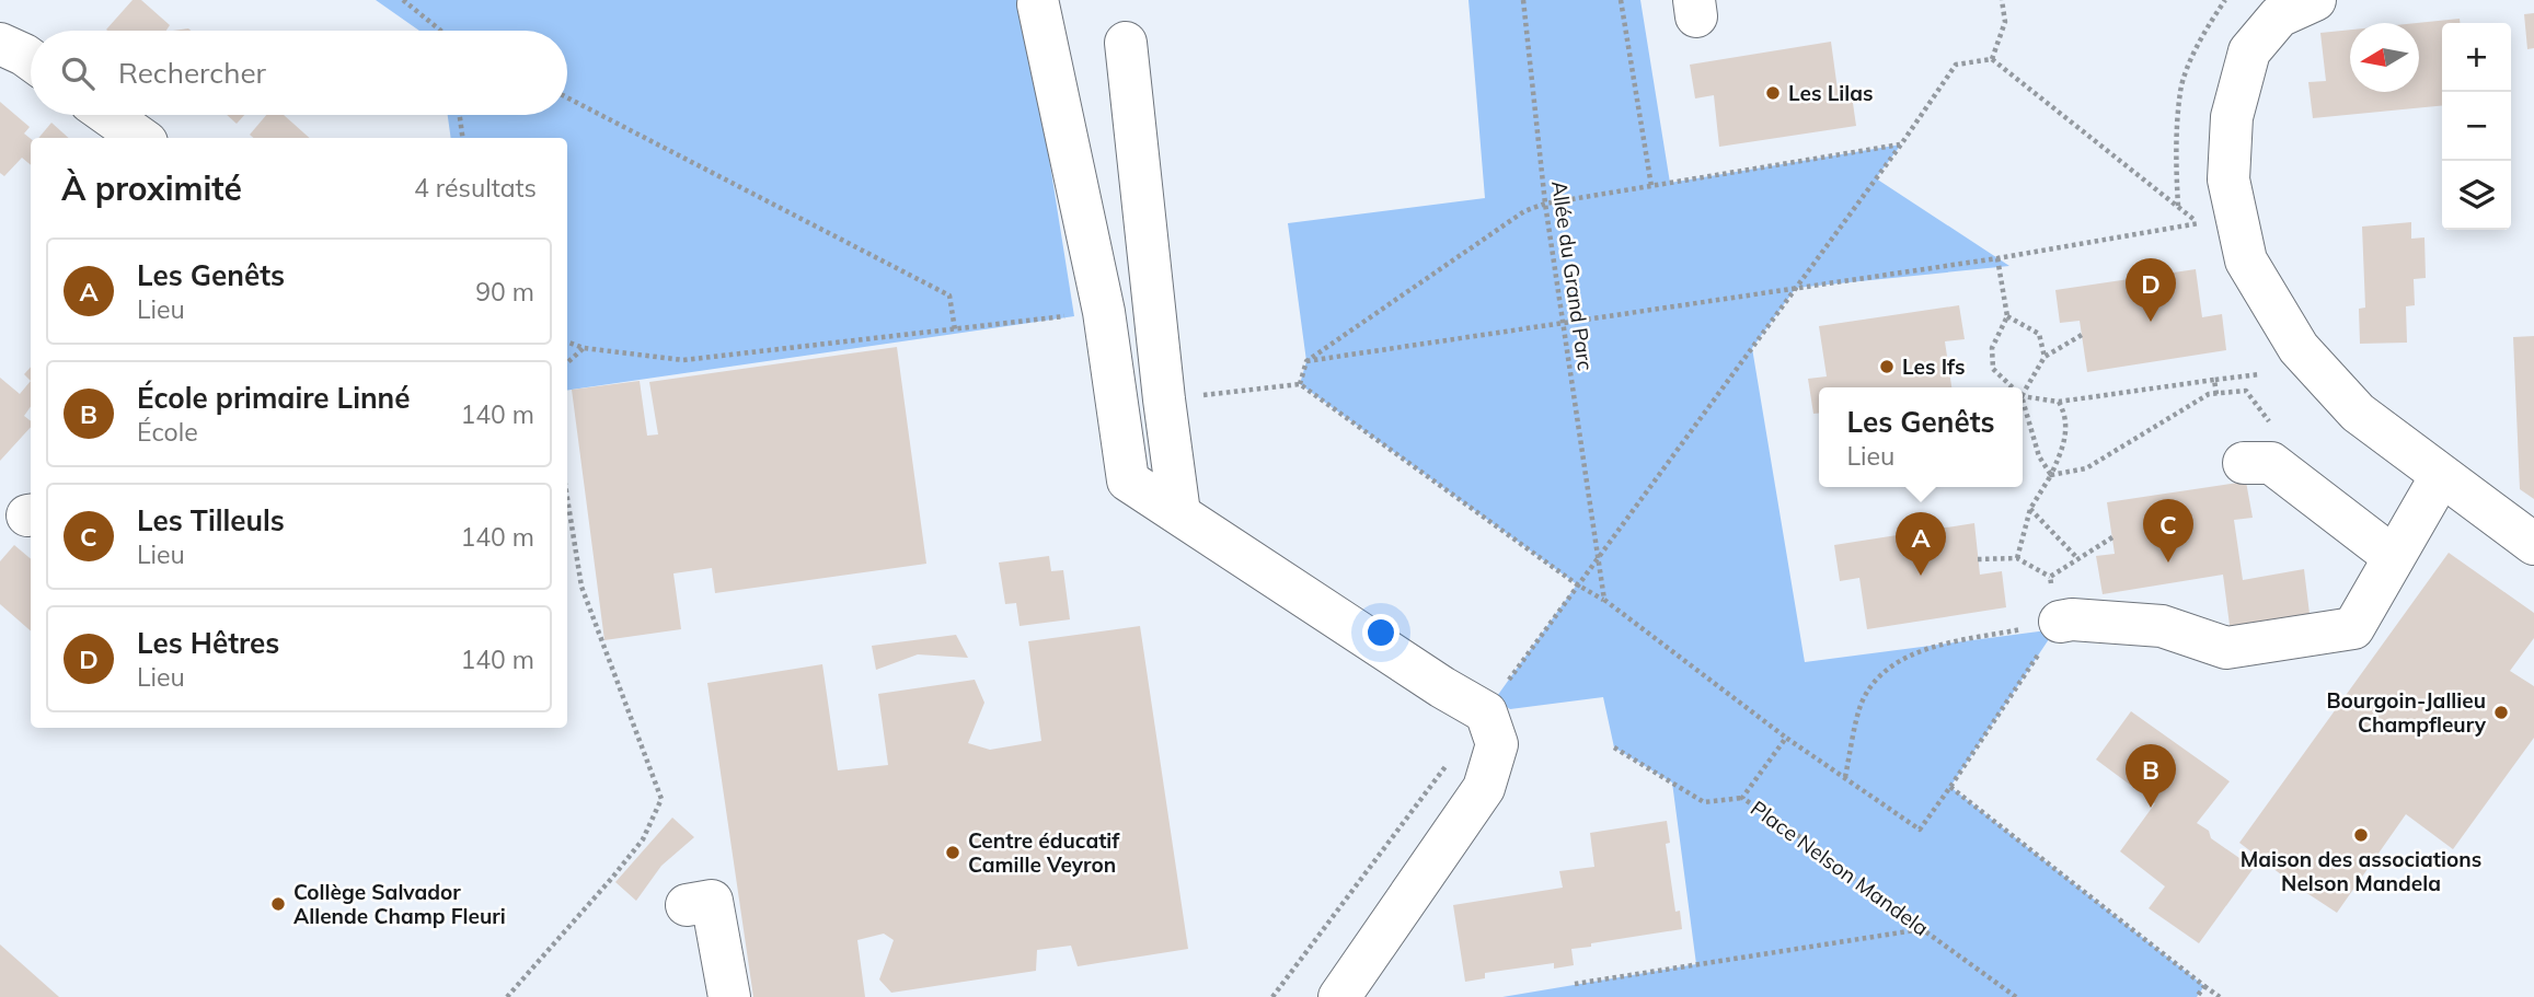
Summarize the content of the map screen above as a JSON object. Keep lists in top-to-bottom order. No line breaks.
{"streets":{"path":["Allée du Grand Parc","Place Nelson Mandela"]},"places":["Les Lilas","Les Ifs","Bourgoin-Jallieu Champfleury","Maison des associations Nelson Mandela","Centre éducatif Camille Veyron","Collège Salvador Allende Champ Fleuri"],"north":"left","page":{"map_buttons":["+","−"],"search":"Rechercher","heading":["À proximité","4 résultats"],"list":[{"mark":"A","name":"Les Genêts","note":"Lieu","value":"90 m"},{"mark":"B","name":"École primaire Linné","note":"École","value":"140 m"},{"mark":"C","name":"Les Tilleuls","note":"Lieu","value":"140 m"},{"mark":"D","name":"Les Hêtres","note":"Lieu","value":"140 m"}],"pins":["D","C","A","B"],"popup":["Les Genêts","Lieu"]}}
